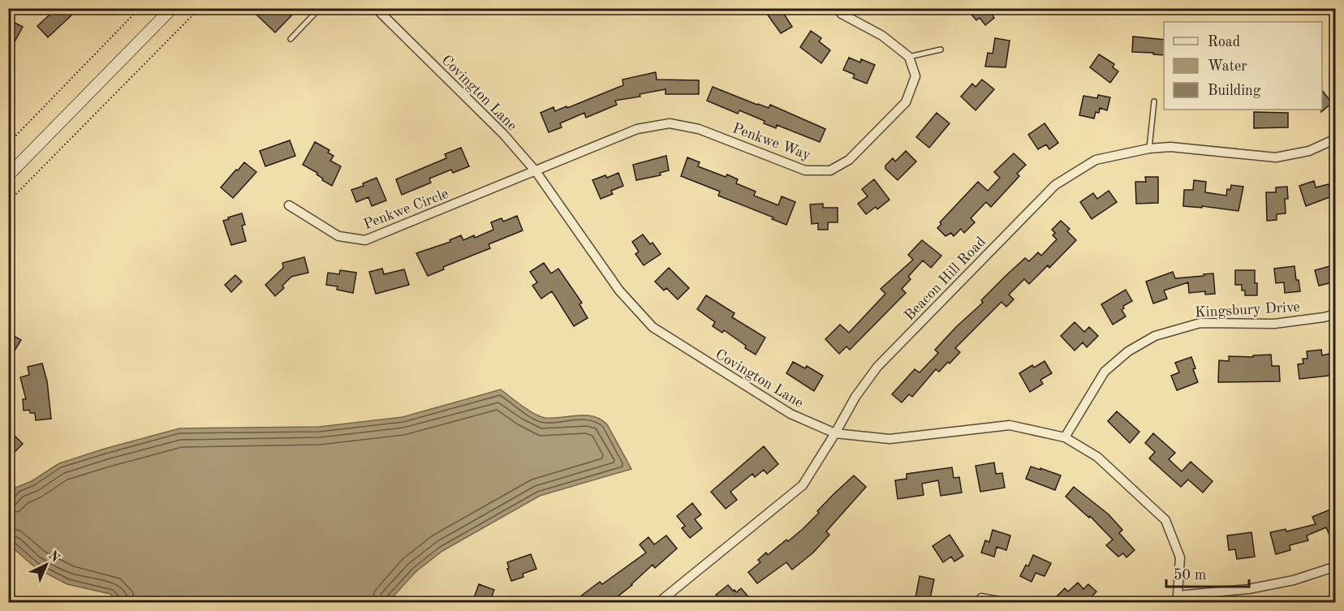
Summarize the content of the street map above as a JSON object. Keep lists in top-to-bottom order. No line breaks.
{"streets":{"street":["Covington Lane","Penkwe Way","Penkwe Circle","Beacon Hill Road","Kingsbury Drive"]},"crossings":[["Covington Lane","Penkwe Way"],["Covington Lane","Penkwe Circle"],["Covington Lane","Beacon Hill Road"],["Covington Lane","Kingsbury Drive"],["Penkwe Way","Penkwe Circle"]],"legend":["Road","Water","Building"],"scale_bar":"50 m","north":"top right"}
